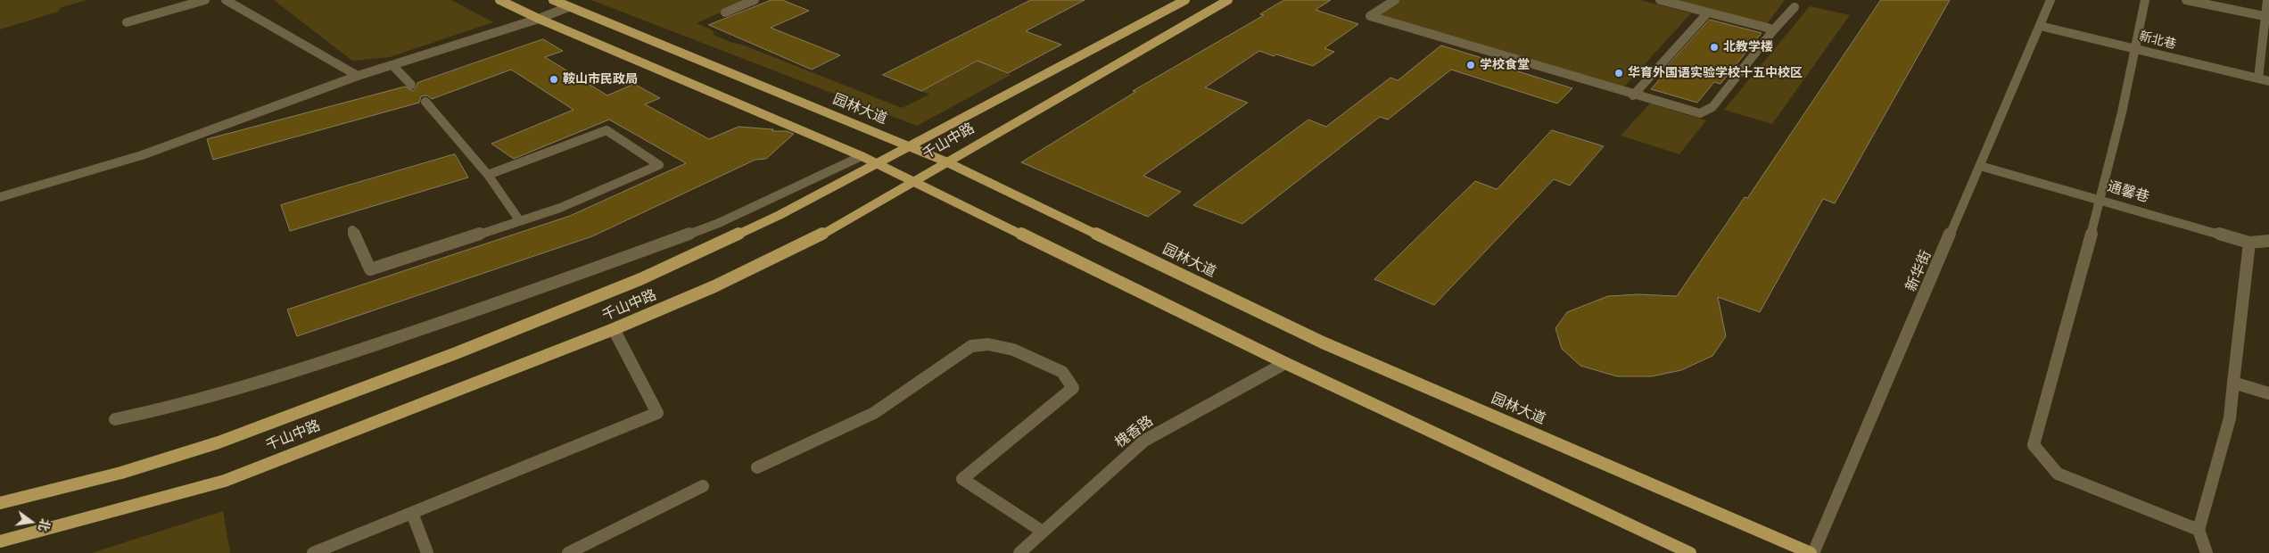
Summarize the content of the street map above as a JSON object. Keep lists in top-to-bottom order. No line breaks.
{"streets":{"main road":["园林大道","千山中路"],"street":["新北巷","通馨巷","新华街","槐香路"]},"crossings":[["新北巷","新华街"],["园林大道","千山中路"],["园林大道","新华街"],["通馨巷","新华街"]],"places":["北教学楼","学校食堂","华育外国语实验学校十五中校区","鞍山市民政局"],"north":"right"}
